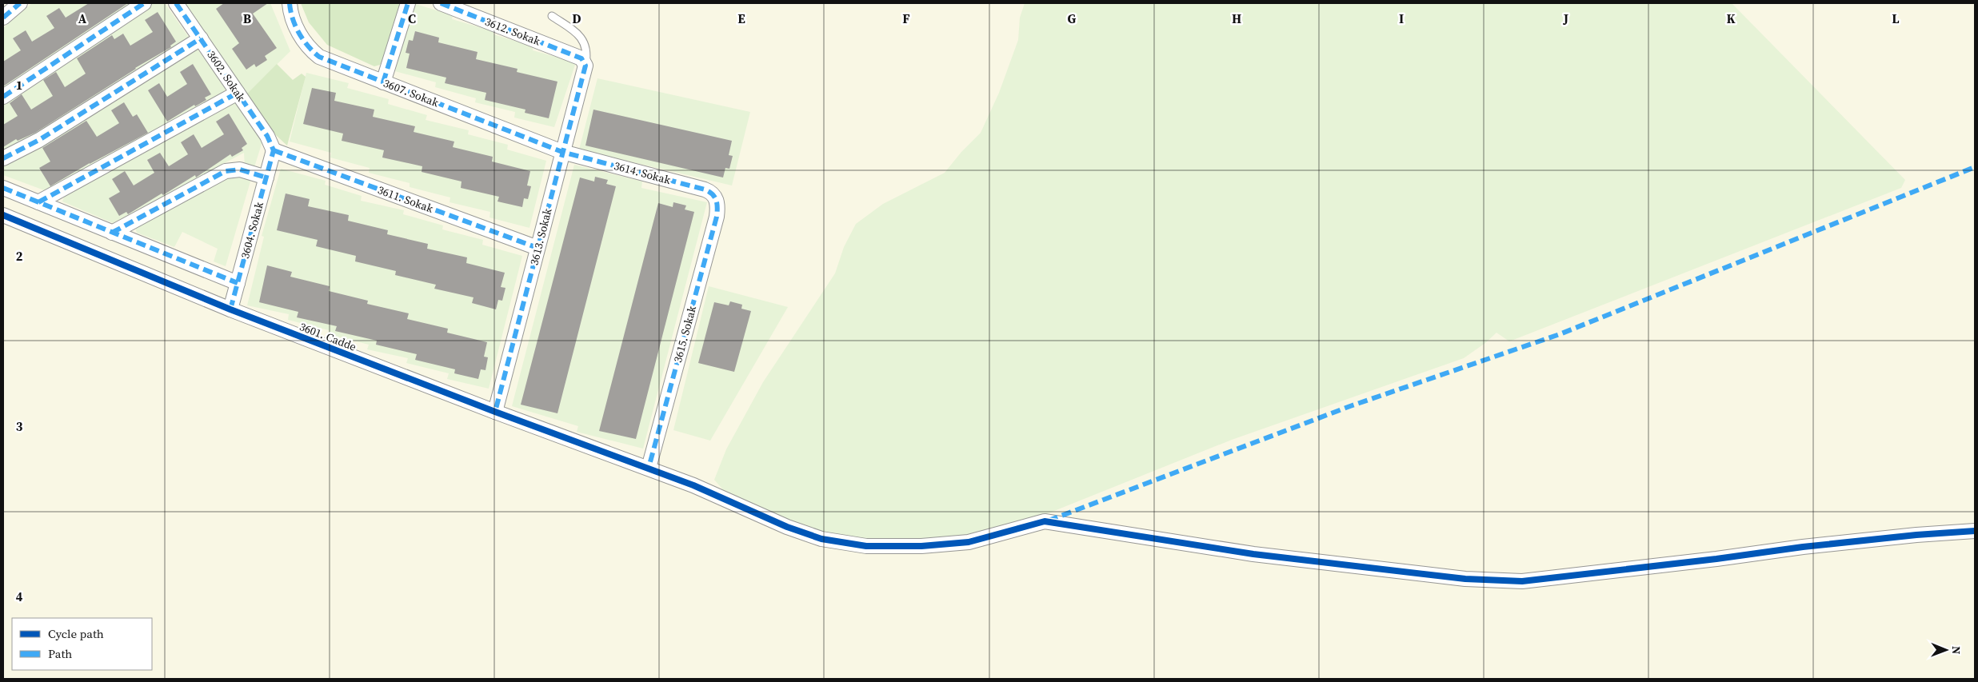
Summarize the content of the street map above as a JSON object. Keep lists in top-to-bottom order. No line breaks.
{"streets":{"street":["3612. Sokak","3602. Sokak","3607. Sokak","3614. Sokak","3611. Sokak","3604. Sokak","3613. Sokak","3615. Sokak","3601. Cadde"]},"crossings":[["3612. Sokak","3613. Sokak"],["3602. Sokak","3611. Sokak"],["3602. Sokak","3604. Sokak"],["3607. Sokak","3614. Sokak"],["3607. Sokak","3613. Sokak"],["3614. Sokak","3613. Sokak"],["3614. Sokak","3615. Sokak"],["3611. Sokak","3604. Sokak"],["3611. Sokak","3613. Sokak"],["3604. Sokak","3601. Cadde"],["3613. Sokak","3601. Cadde"],["3615. Sokak","3601. Cadde"]],"legend":["Cycle path","Path"],"north":"right","grid":{"columns":["A","B","C","D","E","F","G","H","I","J","K","L"],"rows":["1","2","3","4"]}}
